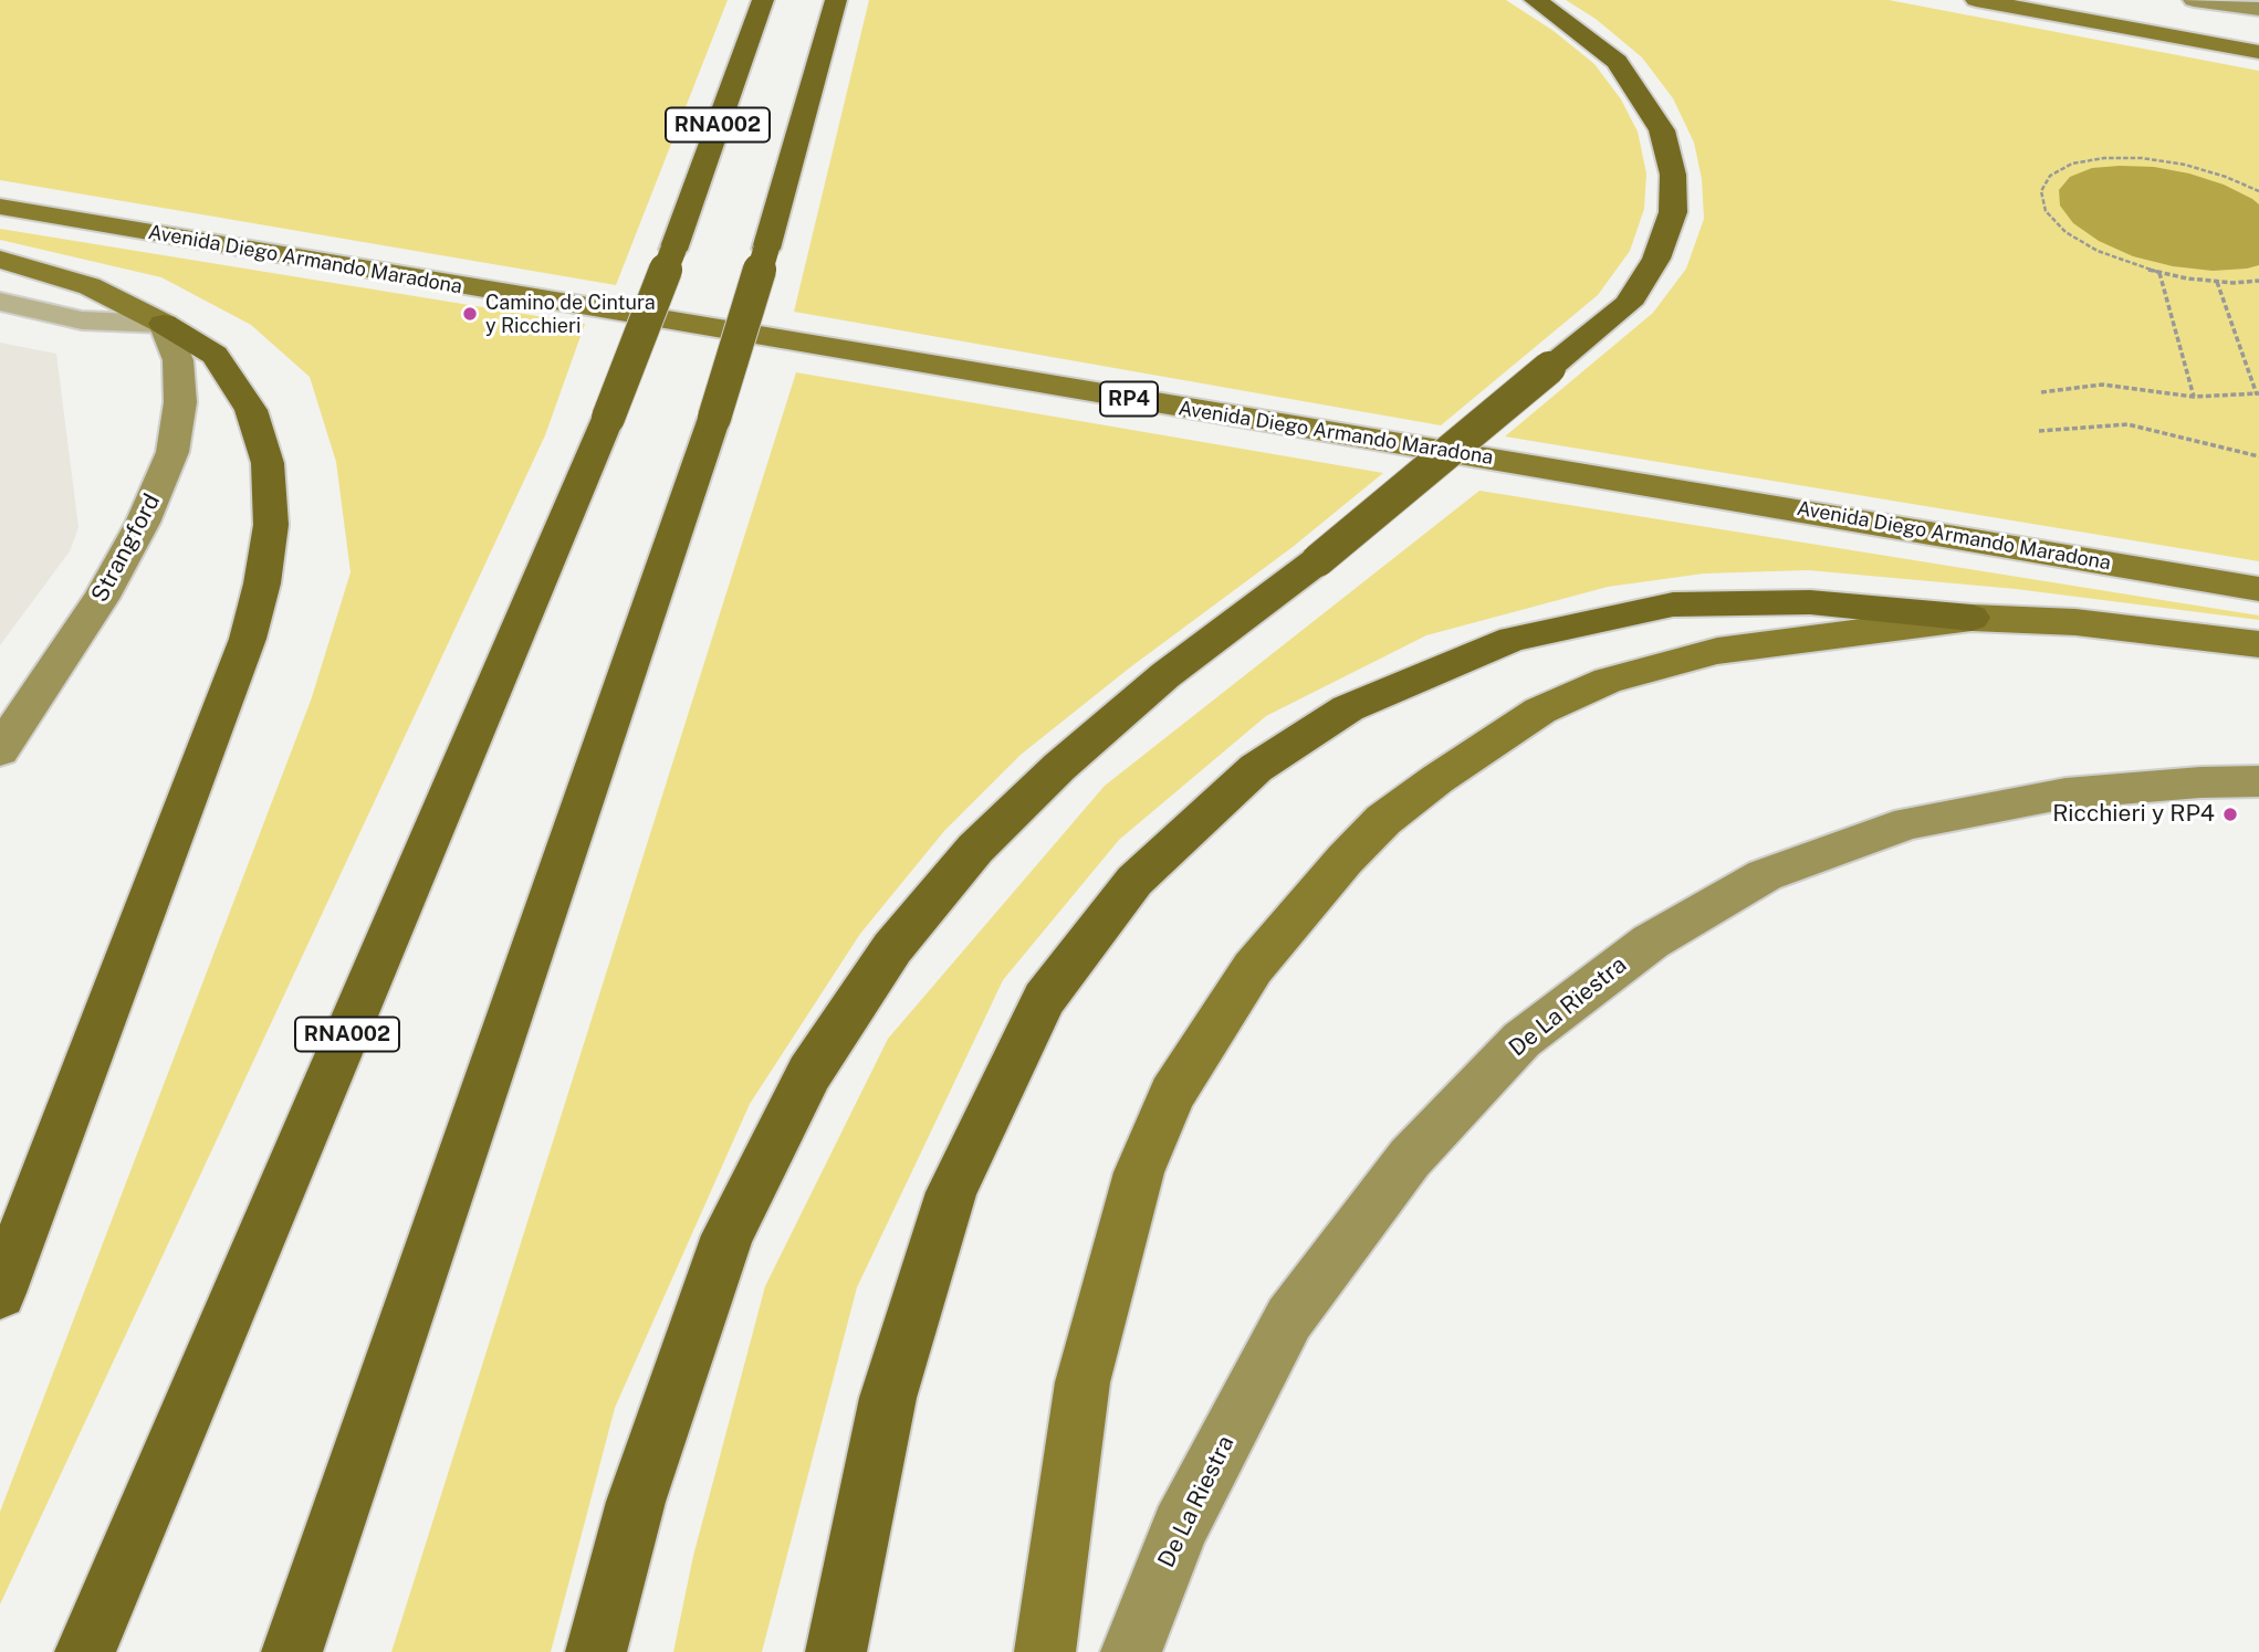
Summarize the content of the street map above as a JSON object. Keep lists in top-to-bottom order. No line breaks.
{"streets":{"highway":["RNA002"],"main road":["Avenida Diego Armando Maradona","RP4"],"street":["Strangford","De La Riestra"]},"places":["Camino de Cintura y Ricchieri","Ricchieri y RP4"]}
